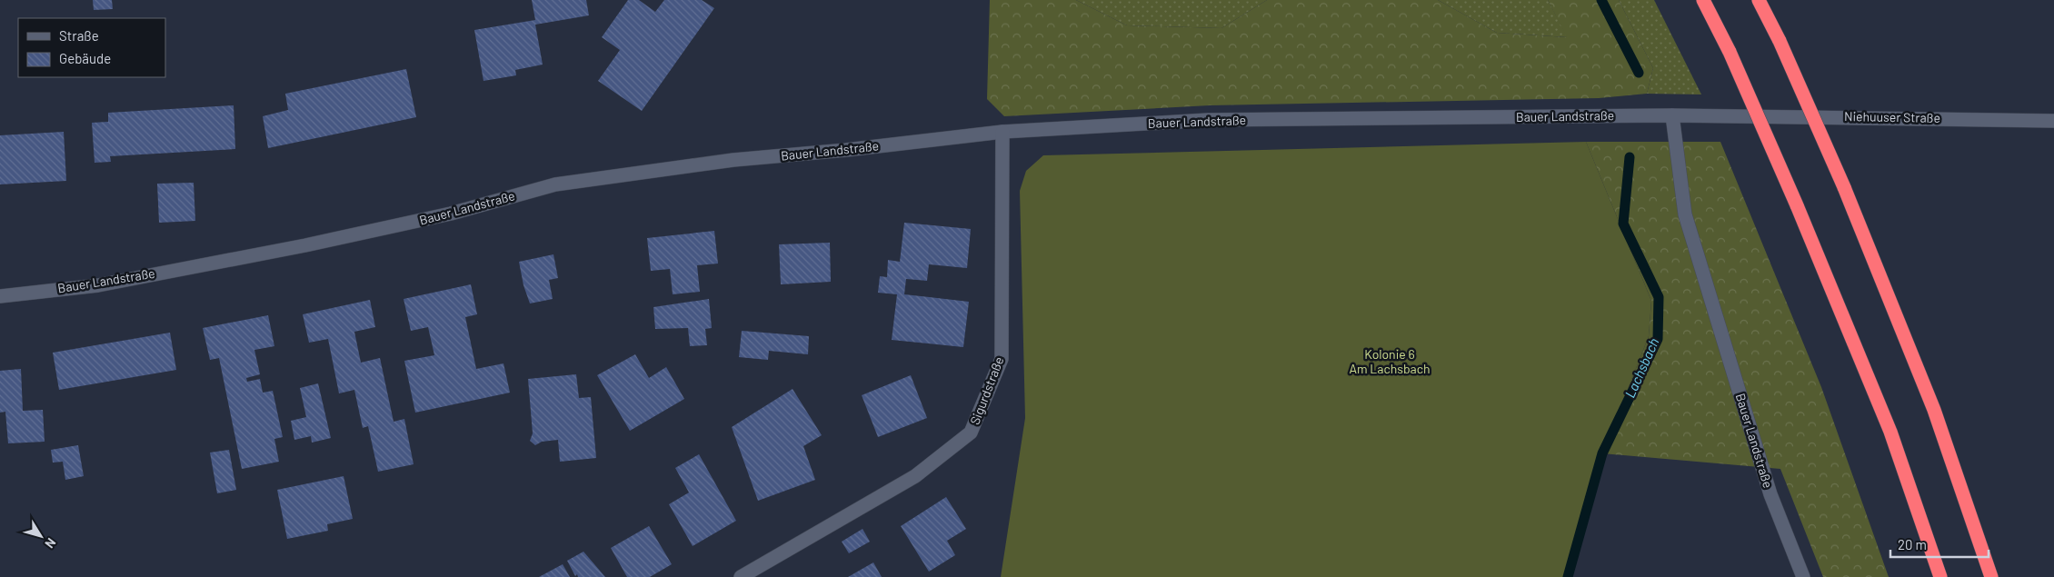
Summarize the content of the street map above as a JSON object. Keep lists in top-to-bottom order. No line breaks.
{"streets":{"street":["Bauer Landstraße","Niehuuser Straße","Sigurdstraße"]},"crossings":[["Bauer Landstraße","Niehuuser Straße"],["Bauer Landstraße","Sigurdstraße"]],"water":["Lachsbach"],"parks":["Kolonie 6 Am Lachsbach"],"legend":["Straße","Gebäude"],"scale_bar":"20 m","north":"bottom right"}
